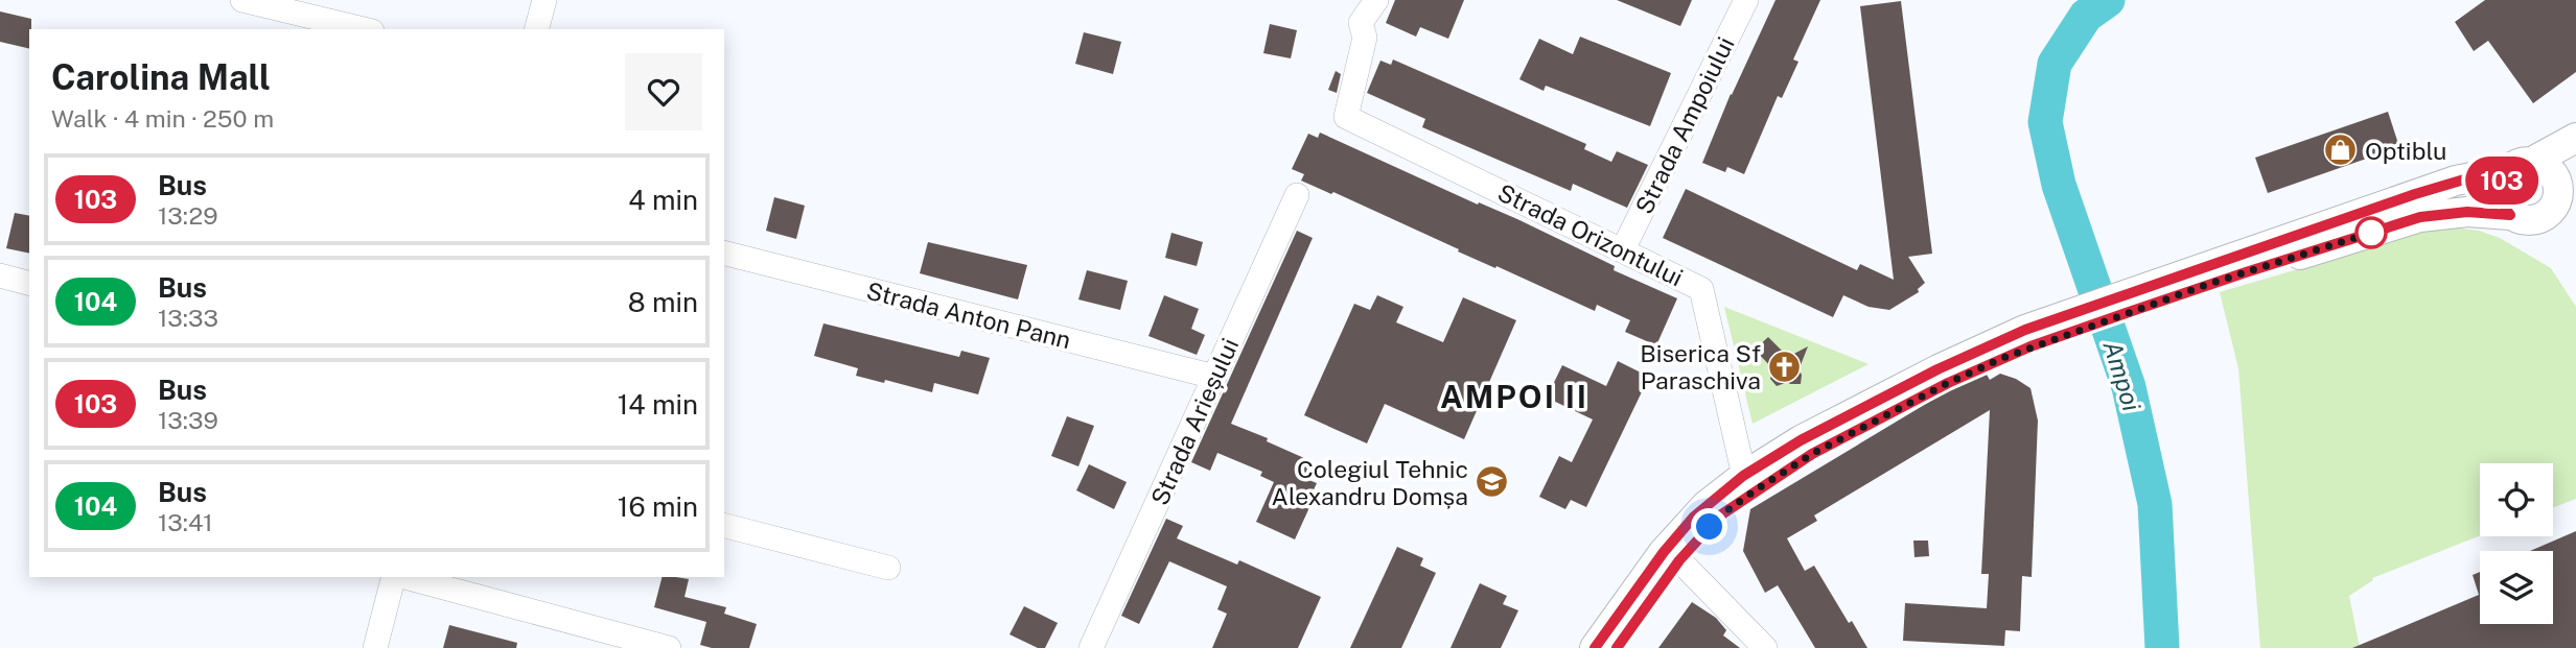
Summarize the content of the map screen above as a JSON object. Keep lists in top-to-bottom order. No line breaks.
{"streets":{"street":["Strada Ampoiului","Strada Orizontului","Strada Anton Pann","Strada Arieșului"]},"crossings":[["Strada Ampoiului","Strada Orizontului"],["Strada Anton Pann","Strada Arieșului"]],"districts":["AMPOI II"],"water":["Ampoi"],"places":{"shop":["Optiblu"],"church":["Biserica Sf Paraschiva"],"school or university":["Colegiul Tehnic Alexandru Domșa"]},"lines":["bus line 103"],"page":{"on_map":"103","heading":["Carolina Mall","Walk · 4 min · 250 m"],"list":[{"mark":"103","name":"Bus","note":"13:29","value":"4 min"},{"mark":"104","name":"Bus","note":"13:33","value":"8 min"},{"mark":"103","name":"Bus","note":"13:39","value":"14 min"},{"mark":"104","name":"Bus","note":"13:41","value":"16 min"}]}}
